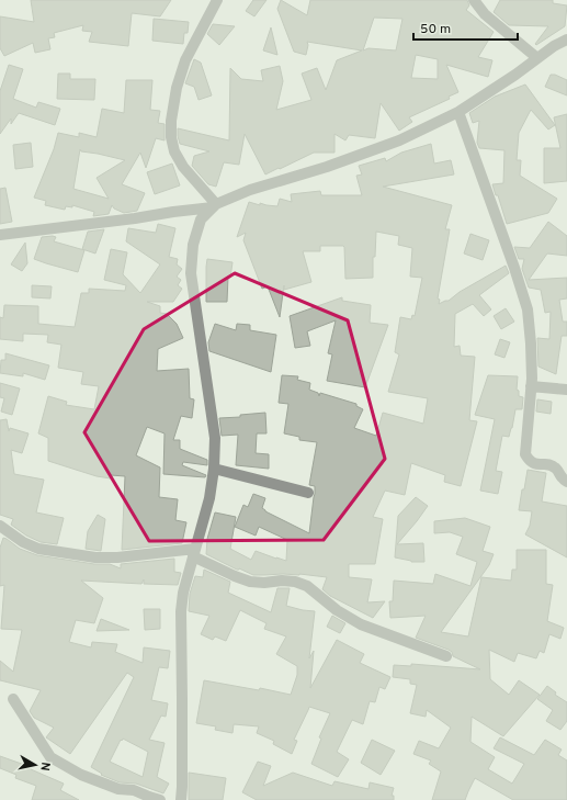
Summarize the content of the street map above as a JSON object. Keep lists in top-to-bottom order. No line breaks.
{"scale_bar":"50 m","north":"right"}
